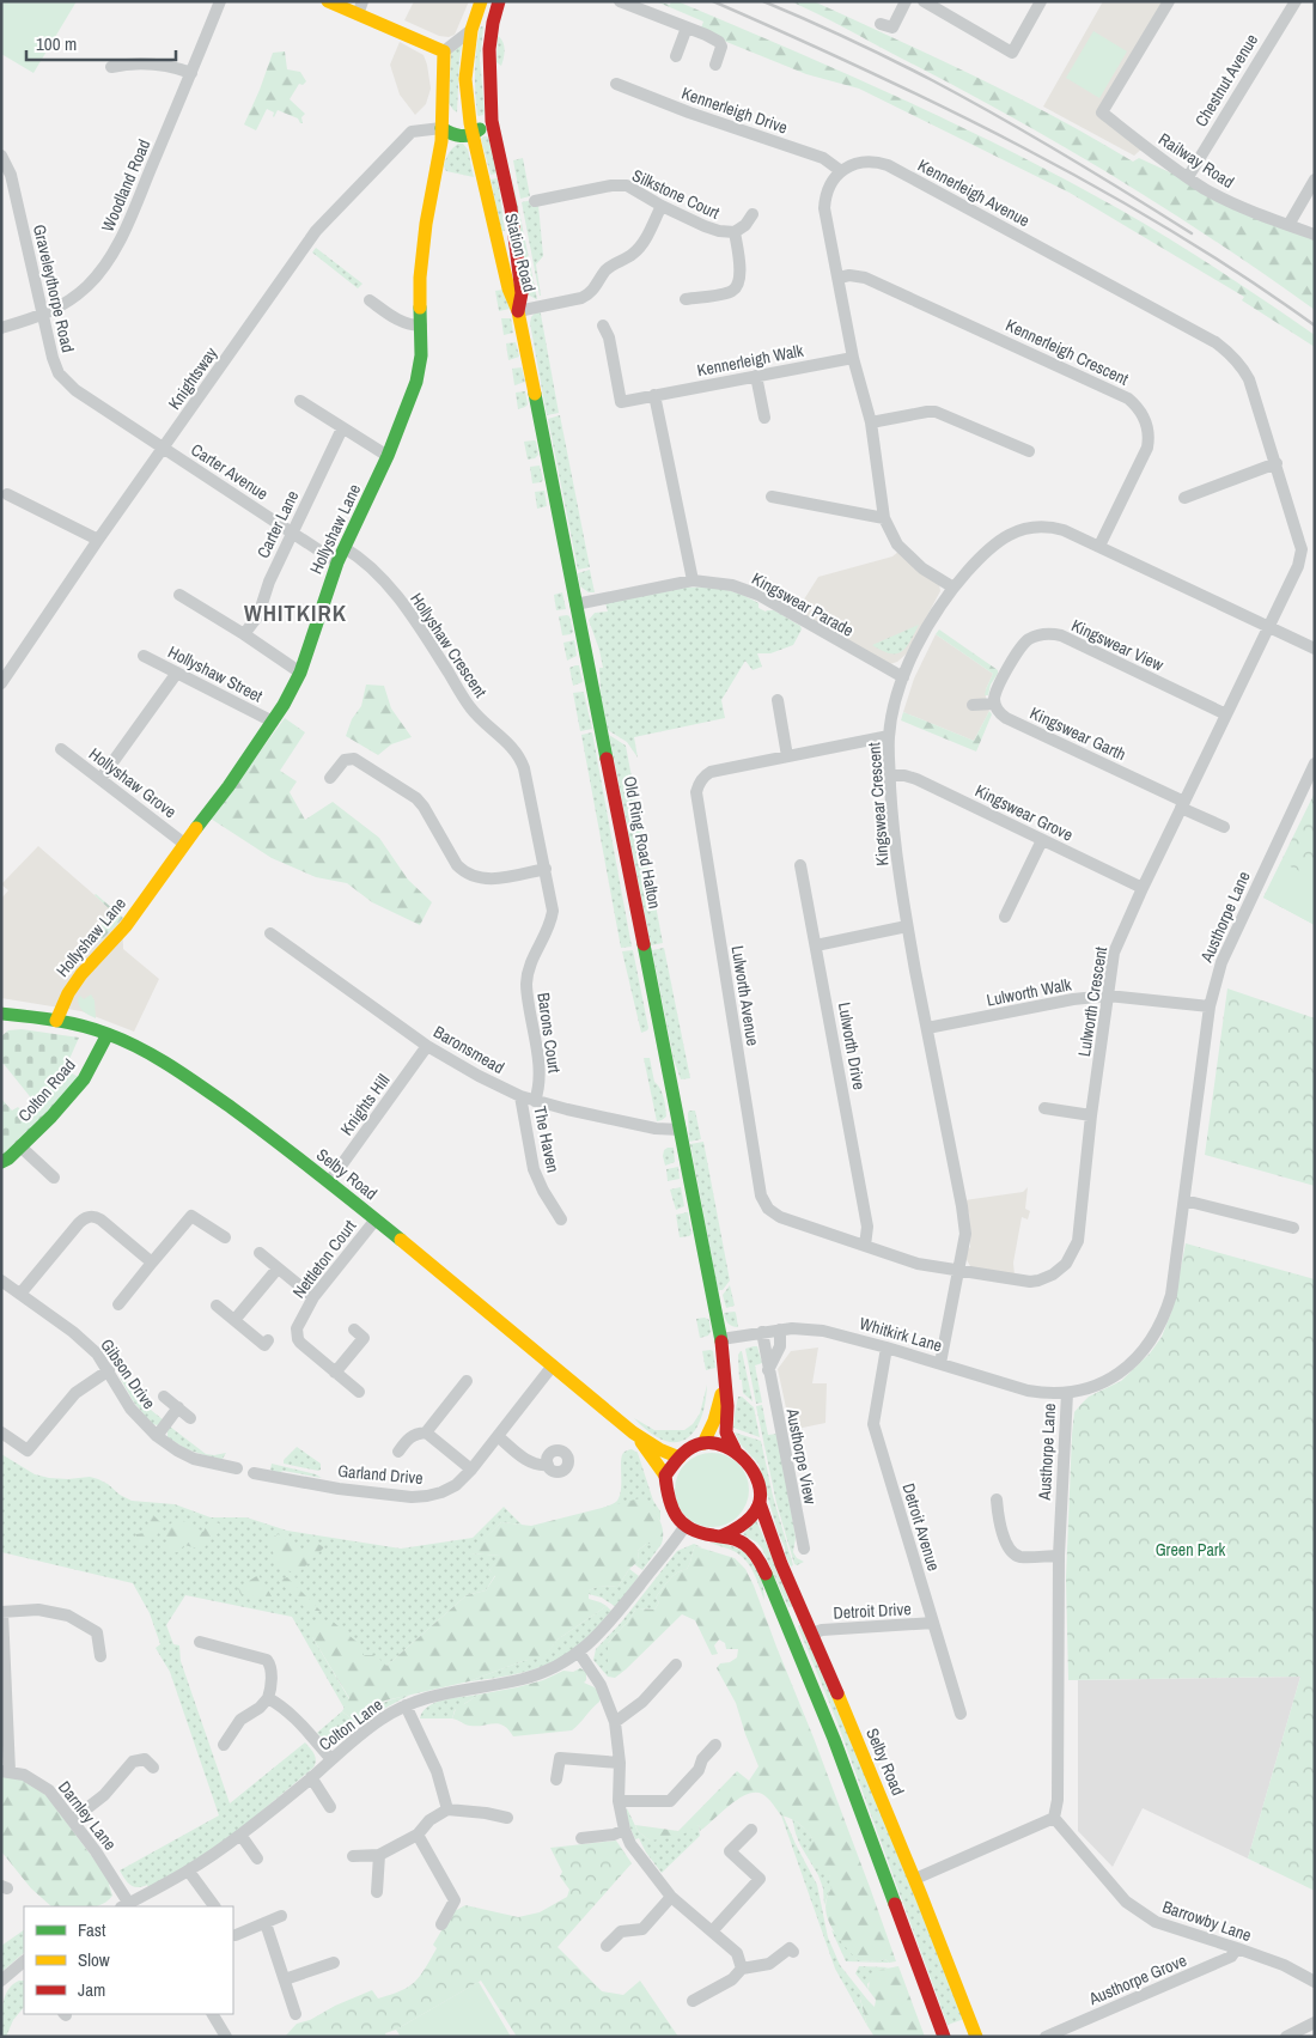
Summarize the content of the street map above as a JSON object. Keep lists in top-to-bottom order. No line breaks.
{"streets":{"main road":["Station Road","Hollyshaw Lane","Old Ring Road Halton","Colton Road","Selby Road"],"street":["Chestnut Avenue","Kennerleigh Drive","Railway Road","Woodland Road","Kennerleigh Avenue","Silkstone Court","Graveleythorpe Road","Kennerleigh Crescent","Kennerleigh Walk","Knightsway","Carter Avenue","Carter Lane","Kingswear Parade","Hollyshaw Crescent","Kingswear View","Hollyshaw Street","Kingswear Garth","Hollyshaw Grove","Kingswear Crescent","Kingswear Grove","Austhorpe Lane","Lulworth Walk","Lulworth Avenue","Lulworth Crescent","Barons Court","Lulworth Drive","Baronsmead","Knights Hill","The Haven","Nettleton Court","Whitkirk Lane","Gibson Drive","Austhorpe View","Garland Drive","Detroit Avenue","Detroit Drive","Colton Lane","Darnley Lane","Barrowby Lane","Austhorpe Grove"]},"crossings":[["Chestnut Avenue","Railway Road"],["Kennerleigh Drive","Kennerleigh Avenue"],["Woodland Road","Graveleythorpe Road"],["Kennerleigh Avenue","Kingswear Crescent"],["Kennerleigh Avenue","Lulworth Crescent"],["Station Road","Old Ring Road Halton"],["Graveleythorpe Road","Knightsway"],["Graveleythorpe Road","Carter Avenue"],["Kennerleigh Crescent","Kingswear Crescent"],["Knightsway","Carter Avenue"],["Knightsway","Hollyshaw Lane"],["Carter Avenue","Carter Lane"],["Carter Avenue","Hollyshaw Lane"],["Hollyshaw Lane","Hollyshaw Crescent"],["Hollyshaw Lane","Hollyshaw Street"],["Hollyshaw Lane","Hollyshaw Grove"],["Hollyshaw Lane","Selby Road"],["Kingswear Parade","Kingswear Crescent"],["Kingswear Parade","Old Ring Road Halton"],["Hollyshaw Crescent","Barons Court"],["Kingswear View","Kingswear Garth"],["Kingswear View","Lulworth Crescent"],["Kingswear Garth","Lulworth Crescent"],["Kingswear Crescent","Kingswear Grove"],["Kingswear Crescent","Lulworth Walk"],["Kingswear Crescent","Lulworth Avenue"],["Kingswear Crescent","Lulworth Crescent"],["Kingswear Crescent","Whitkirk Lane"],["Kingswear Grove","Lulworth Crescent"],["Old Ring Road Halton","Baronsmead"],["Old Ring Road Halton","Selby Road"],["Old Ring Road Halton","Whitkirk Lane"],["Old Ring Road Halton","Colton Lane"],["Austhorpe Lane","Lulworth Walk"],["Austhorpe Lane","Whitkirk Lane"],["Austhorpe Lane","Barrowby Lane"],["Lulworth Walk","Lulworth Crescent"],["Lulworth Avenue","Lulworth Crescent"],["Lulworth Avenue","Lulworth Drive"],["Barons Court","Baronsmead"],["Baronsmead","Knights Hill"],["Baronsmead","The Haven"],["Colton Road","Selby Road"],["Knights Hill","Selby Road"],["Selby Road","Nettleton Court"],["Selby Road","Garland Drive"],["Selby Road","Detroit Drive"],["Selby Road","Colton Lane"],["Whitkirk Lane","Austhorpe View"],["Whitkirk Lane","Detroit Avenue"],["Detroit Avenue","Detroit Drive"],["Colton Lane","Darnley Lane"],["Barrowby Lane","Austhorpe Grove"]],"districts":["WHITKIRK"],"parks":["Green Park"],"legend":["Fast","Slow","Jam"],"scale_bar":"100 m"}
